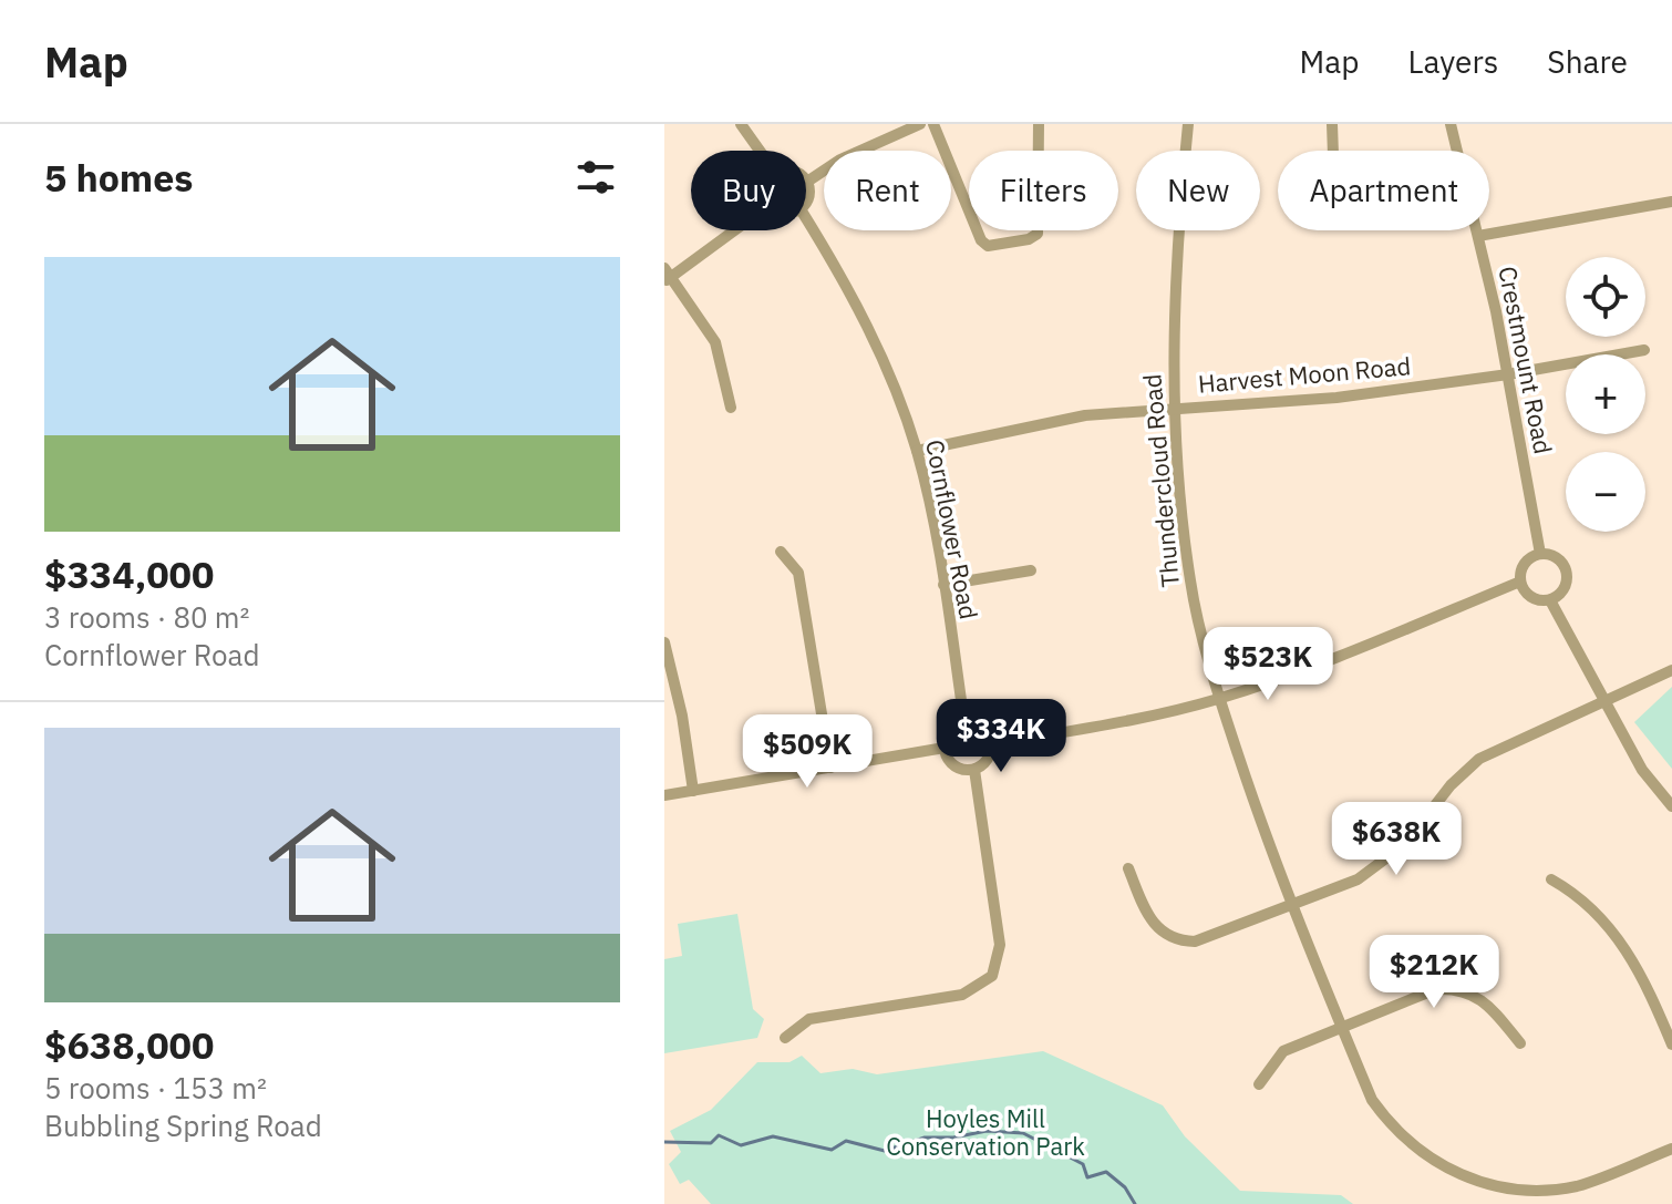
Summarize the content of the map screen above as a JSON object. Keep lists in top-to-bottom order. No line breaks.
{"streets":{"street":["Crestmount Road","Harvest Moon Road","Thundercloud Road","Cornflower Road"]},"crossings":[["Crestmount Road","Harvest Moon Road"],["Harvest Moon Road","Thundercloud Road"],["Harvest Moon Road","Cornflower Road"]],"parks":["Hoyles Mill Conservation Park"],"page":{"header":"Map","nav":["Map","Layers","Share"],"heading":"5 homes","chip":["Buy","Rent","Filters","New","Apartment"],"list":[{"name":"$334,000","note":"3 rooms · 80 m² · Cornflower Road"},{"name":"$638,000","note":"5 rooms · 153 m² · Bubbling Spring Road"}],"map_buttons":["+","−"],"price":["$523K","$334K","$509K","$638K","$212K"]}}
